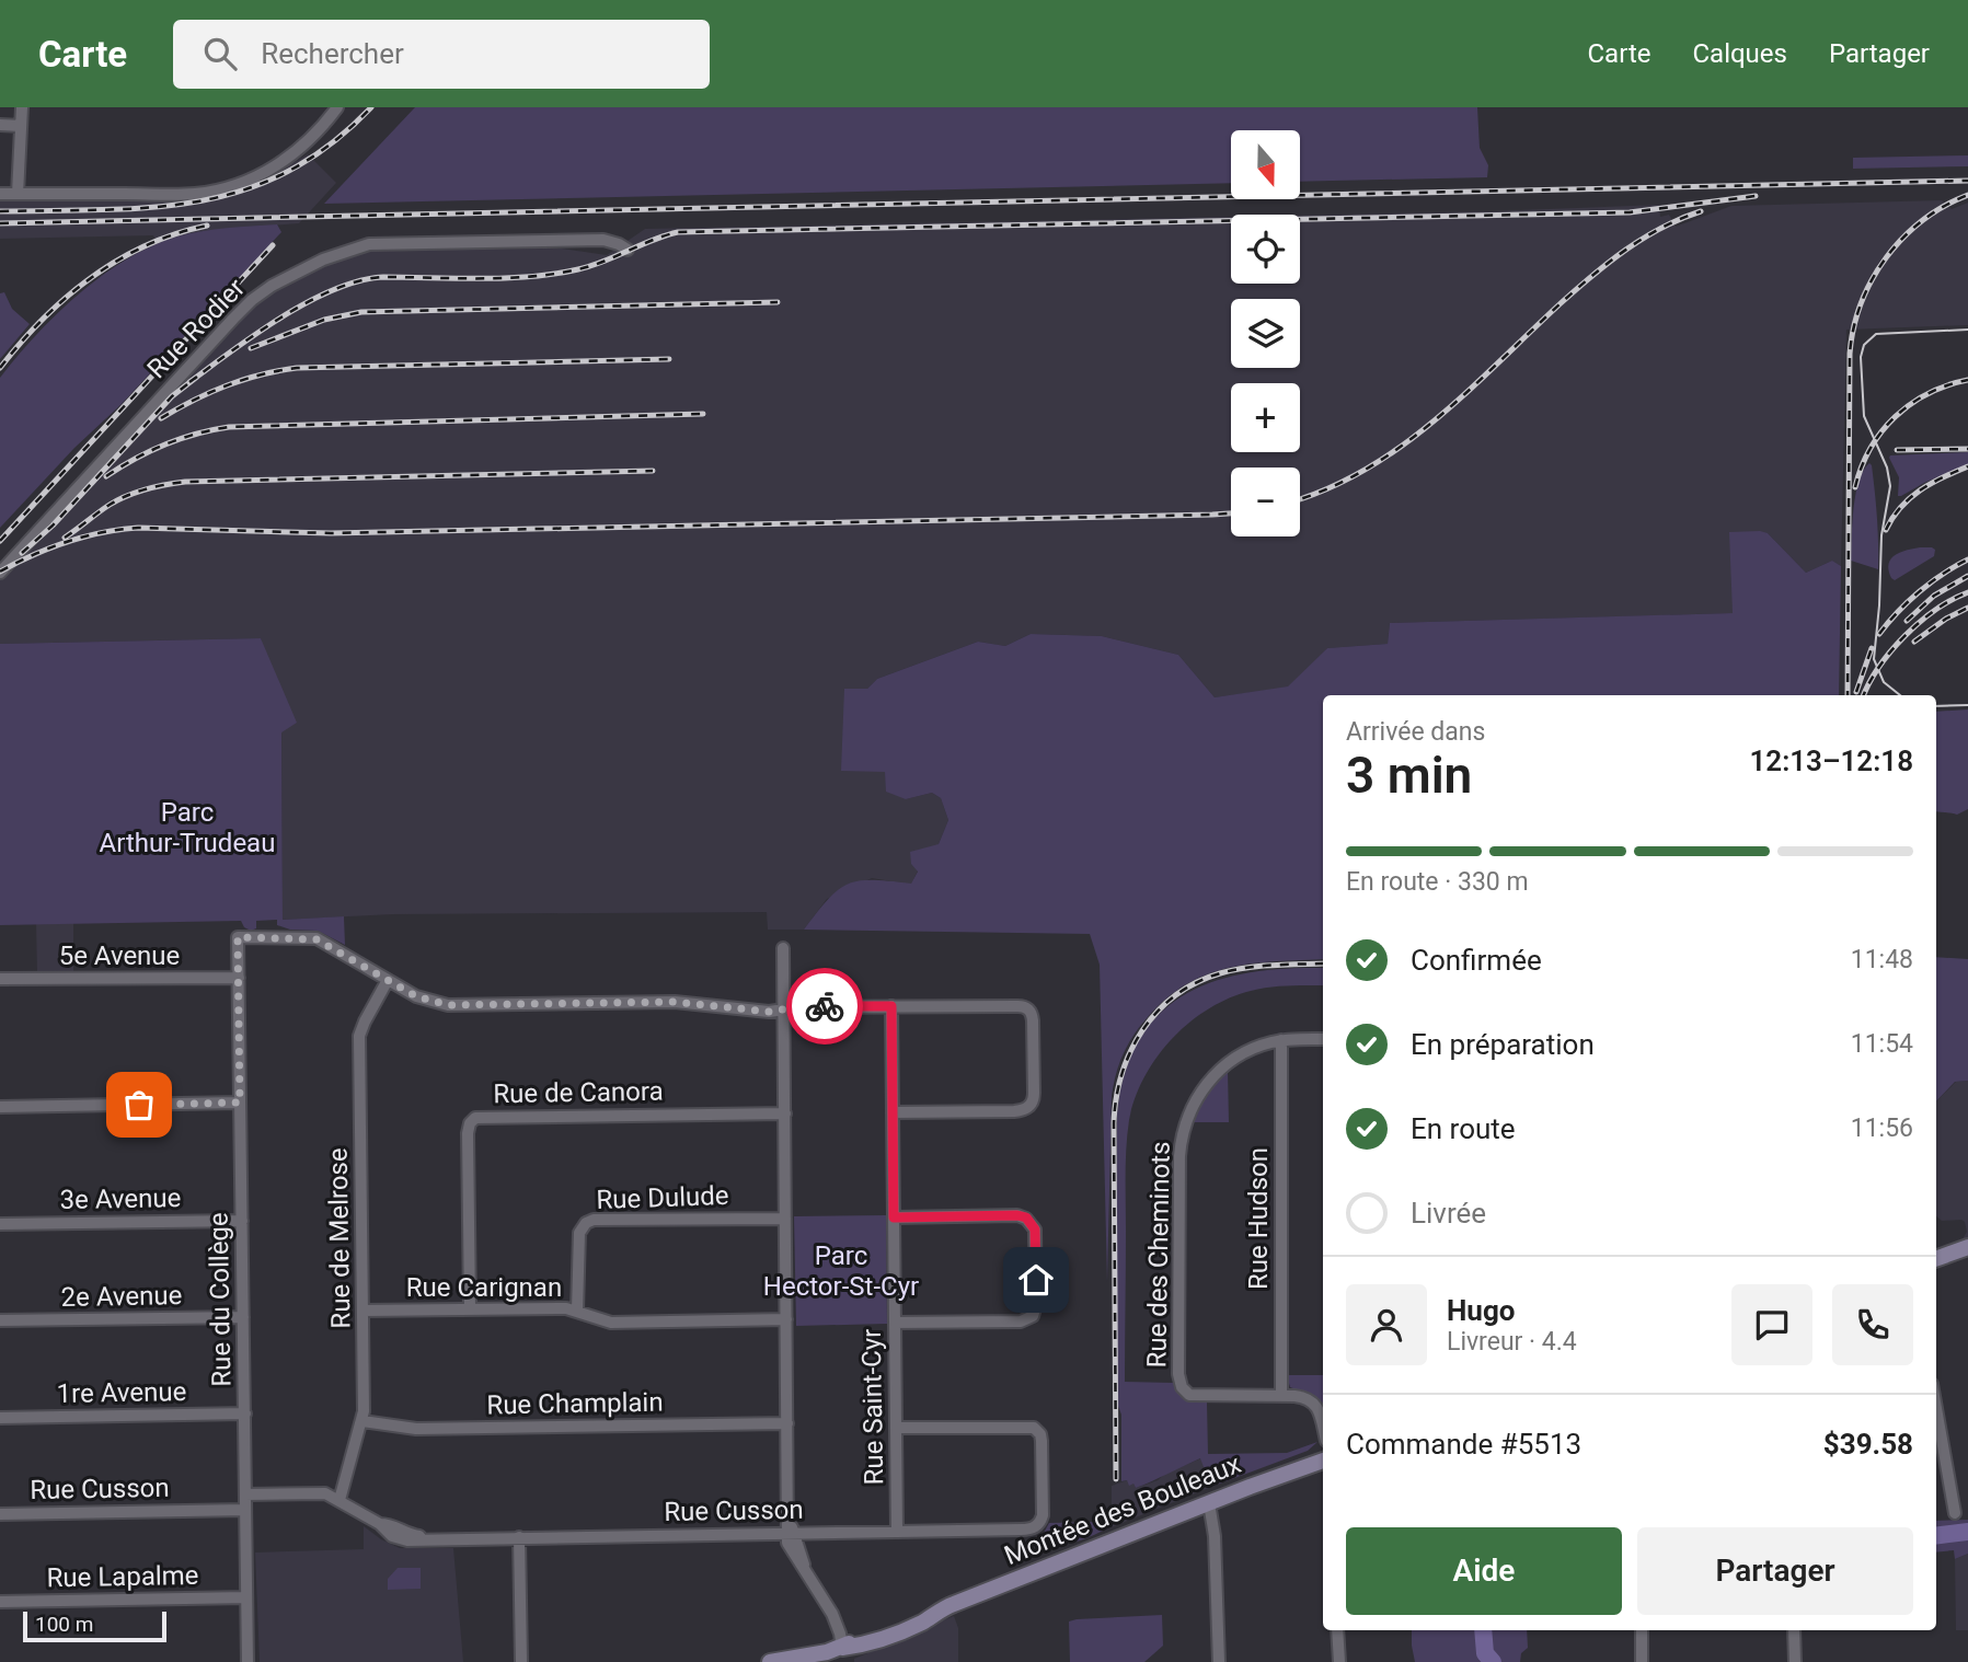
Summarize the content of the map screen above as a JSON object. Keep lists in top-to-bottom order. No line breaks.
{"streets":{"street":["Rue Rodier","5e Avenue","Rue de Canora","Rue Dulude","3e Avenue","Rue Hudson","Rue de Melrose","Rue des Cheminots","Rue Carignan","2e Avenue","Rue du Collège","1re Avenue","Rue Champlain","Rue Saint-Cyr","Rue Cusson","Montée des Bouleaux","Rue Lapalme"]},"crossings":[["5e Avenue","Rue du Collège"],["Rue de Canora","Rue Carignan"],["Rue Dulude","Rue Carignan"],["3e Avenue","Rue du Collège"],["Rue Hudson","Rue des Cheminots"],["Rue de Melrose","Rue Carignan"],["Rue de Melrose","Rue du Collège"],["Rue de Melrose","Rue Champlain"],["Rue de Melrose","Rue Cusson"],["2e Avenue","Rue du Collège"],["Rue du Collège","1re Avenue"],["Rue du Collège","Rue Cusson"],["Rue du Collège","Rue Lapalme"],["Rue Saint-Cyr","Rue Cusson"]],"parks":["Parc Arthur-Trudeau","Parc Hector-St-Cyr"],"scale_bar":"100 m","north":"bottom","page":{"header":"Carte","search":"Rechercher","nav":["Carte","Calques","Partager"],"map_buttons":["+","−"],"heading":["3 min","Arrivée dans","12:13–12:18"],"panel":["Hugo","Livreur · 4.4","Commande #5513","$39.58"],"bar":"En route · 330 m","list":[["Confirmée","11:48"],["En préparation","11:54"],["En route","11:56"],"Livrée"],"buttons":["Aide","Partager"],"scale":"100 m"}}
